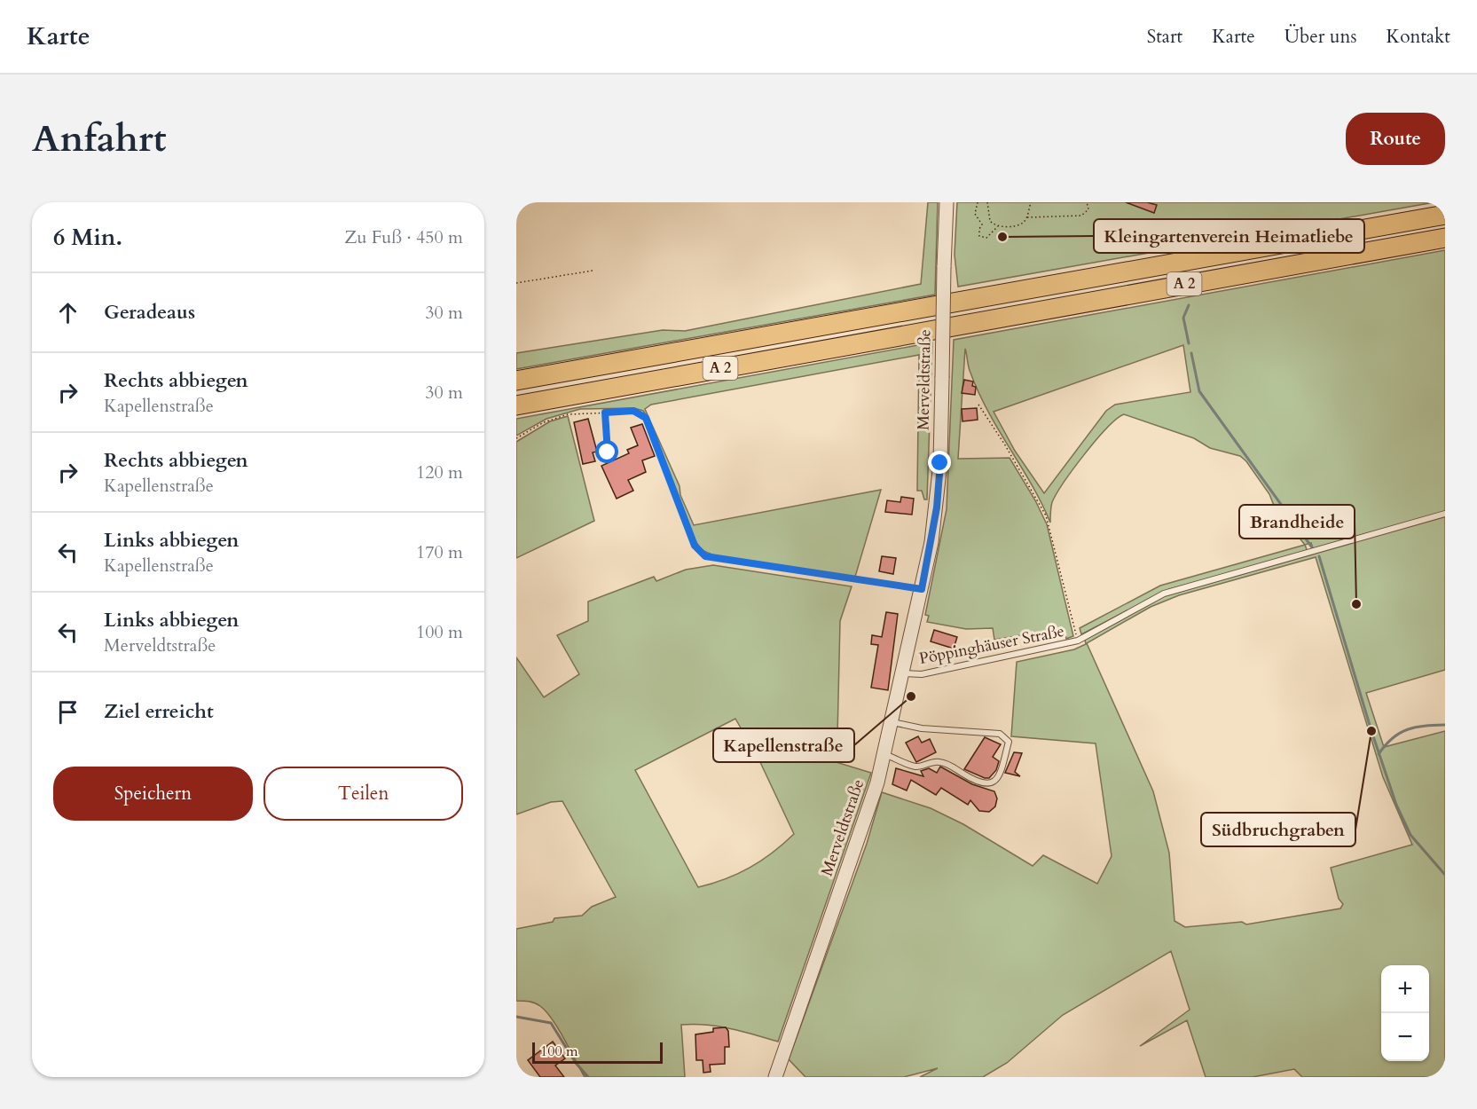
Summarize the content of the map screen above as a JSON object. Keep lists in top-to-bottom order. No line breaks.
{"streets":{"highway":["A 2"],"street":["Merveldtstraße"],"lane":["Pöppinghäuser Straße"]},"crossings":[["Merveldtstraße","Pöppinghäuser Straße"]],"places":["Kleingartenverein Heimatliebe","Brandheide","Kapellenstraße","Südbruchgraben"],"scale_bar":"100 m","page":{"header":"Karte","nav":["Start","Karte","Über uns","Kontakt"],"buttons":["Route",["Speichern","Teilen"]],"title":"Anfahrt","heading":["6 Min.","Zu Fuß · 450 m"],"list":[["Geradeaus","30 m"],["Rechts abbiegen","Kapellenstraße","30 m"],["Rechts abbiegen","Kapellenstraße","120 m"],["Links abbiegen","Kapellenstraße","170 m"],["Links abbiegen","Merveldtstraße","100 m"],"Ziel erreicht"],"map_buttons":["+","−"],"scale":"100 m"}}
